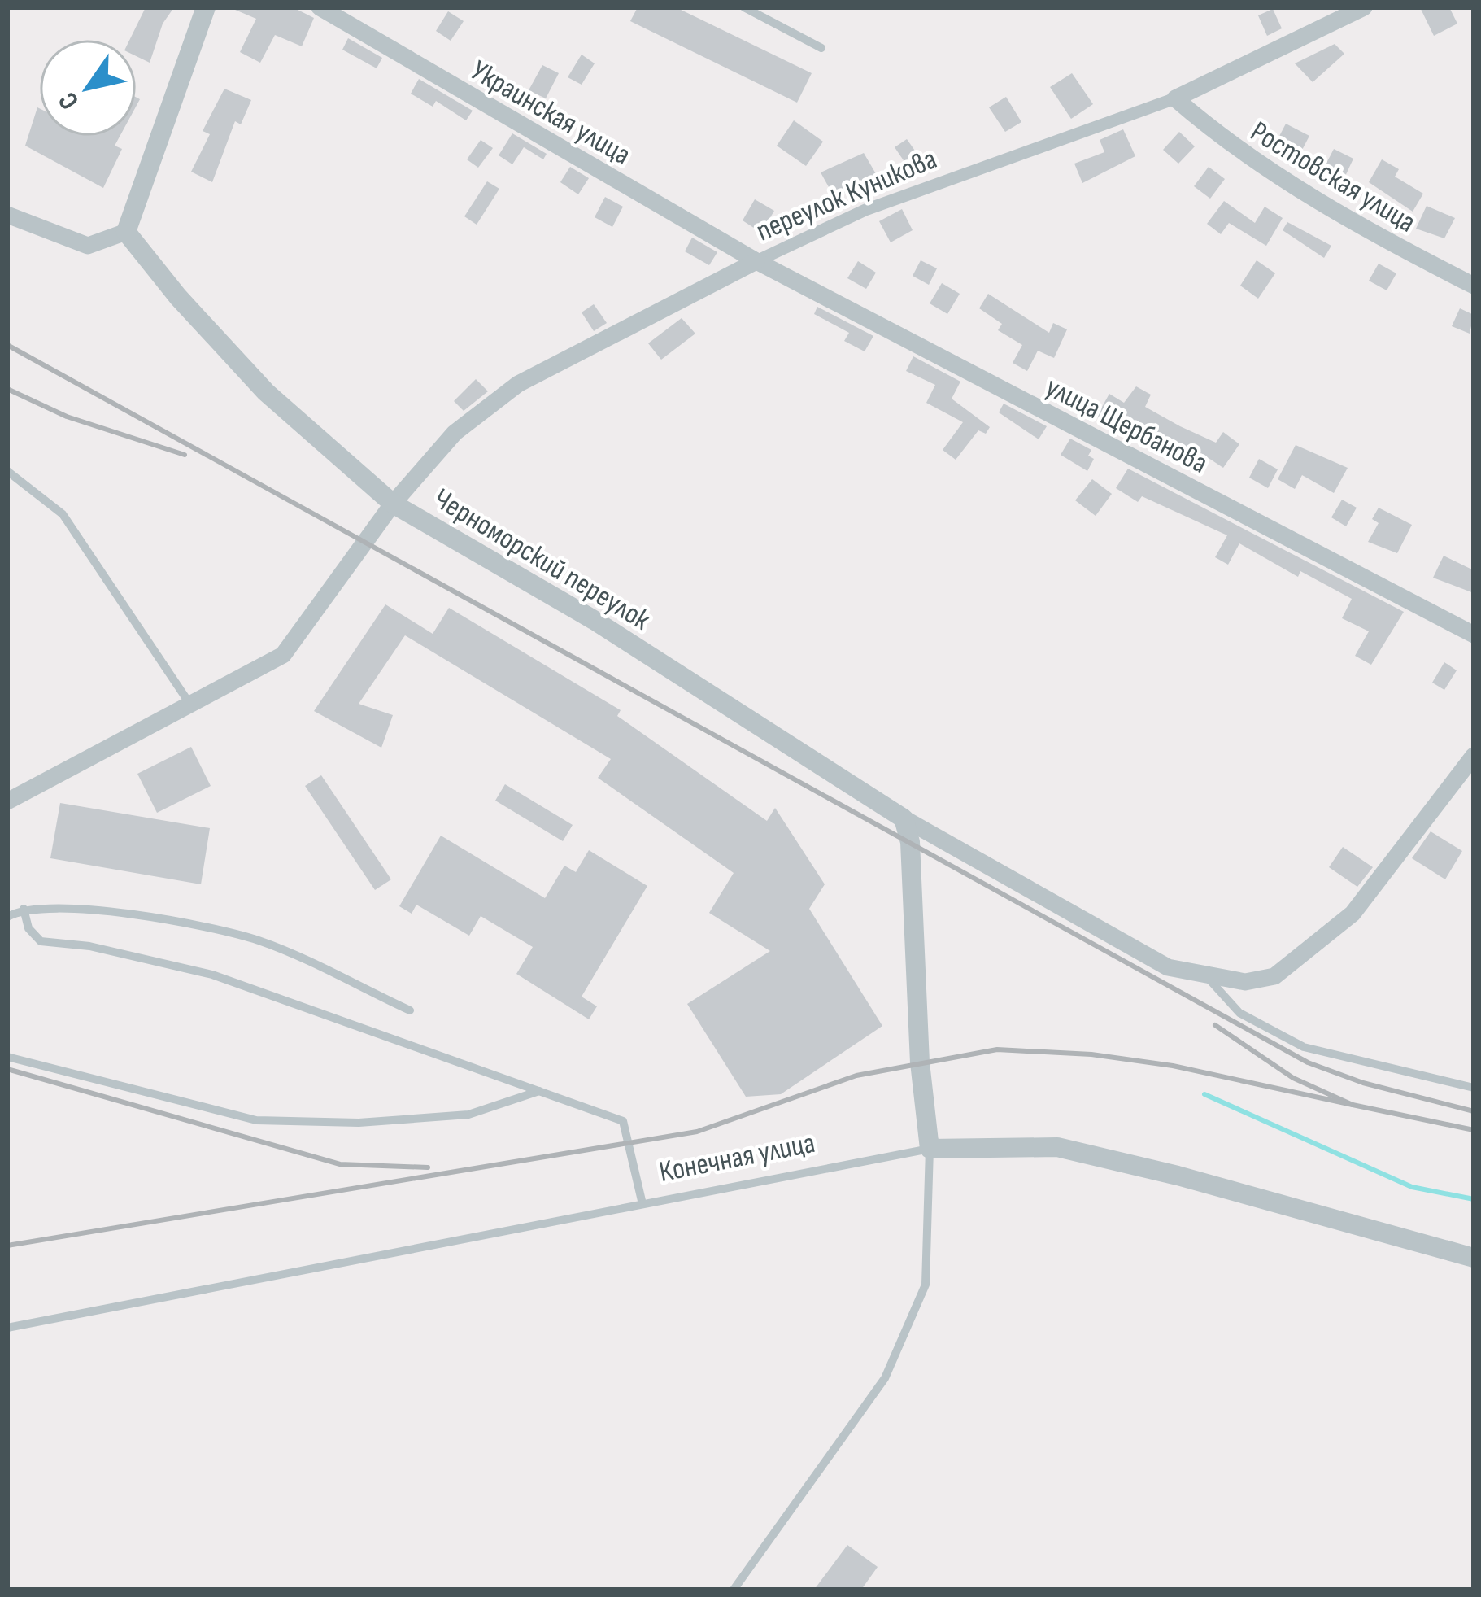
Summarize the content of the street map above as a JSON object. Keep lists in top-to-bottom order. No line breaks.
{"streets":{"street":["Украинская улица","Ростовская улица","переулок Куникова","улица Щербанова","Черноморский переулок","Конечная улица"]},"crossings":[["Украинская улица","переулок Куникова"],["Украинская улица","улица Щербанова"],["Ростовская улица","переулок Куникова"],["переулок Куникова","улица Щербанова"],["переулок Куникова","Черноморский переулок"]],"north":"bottom left"}
